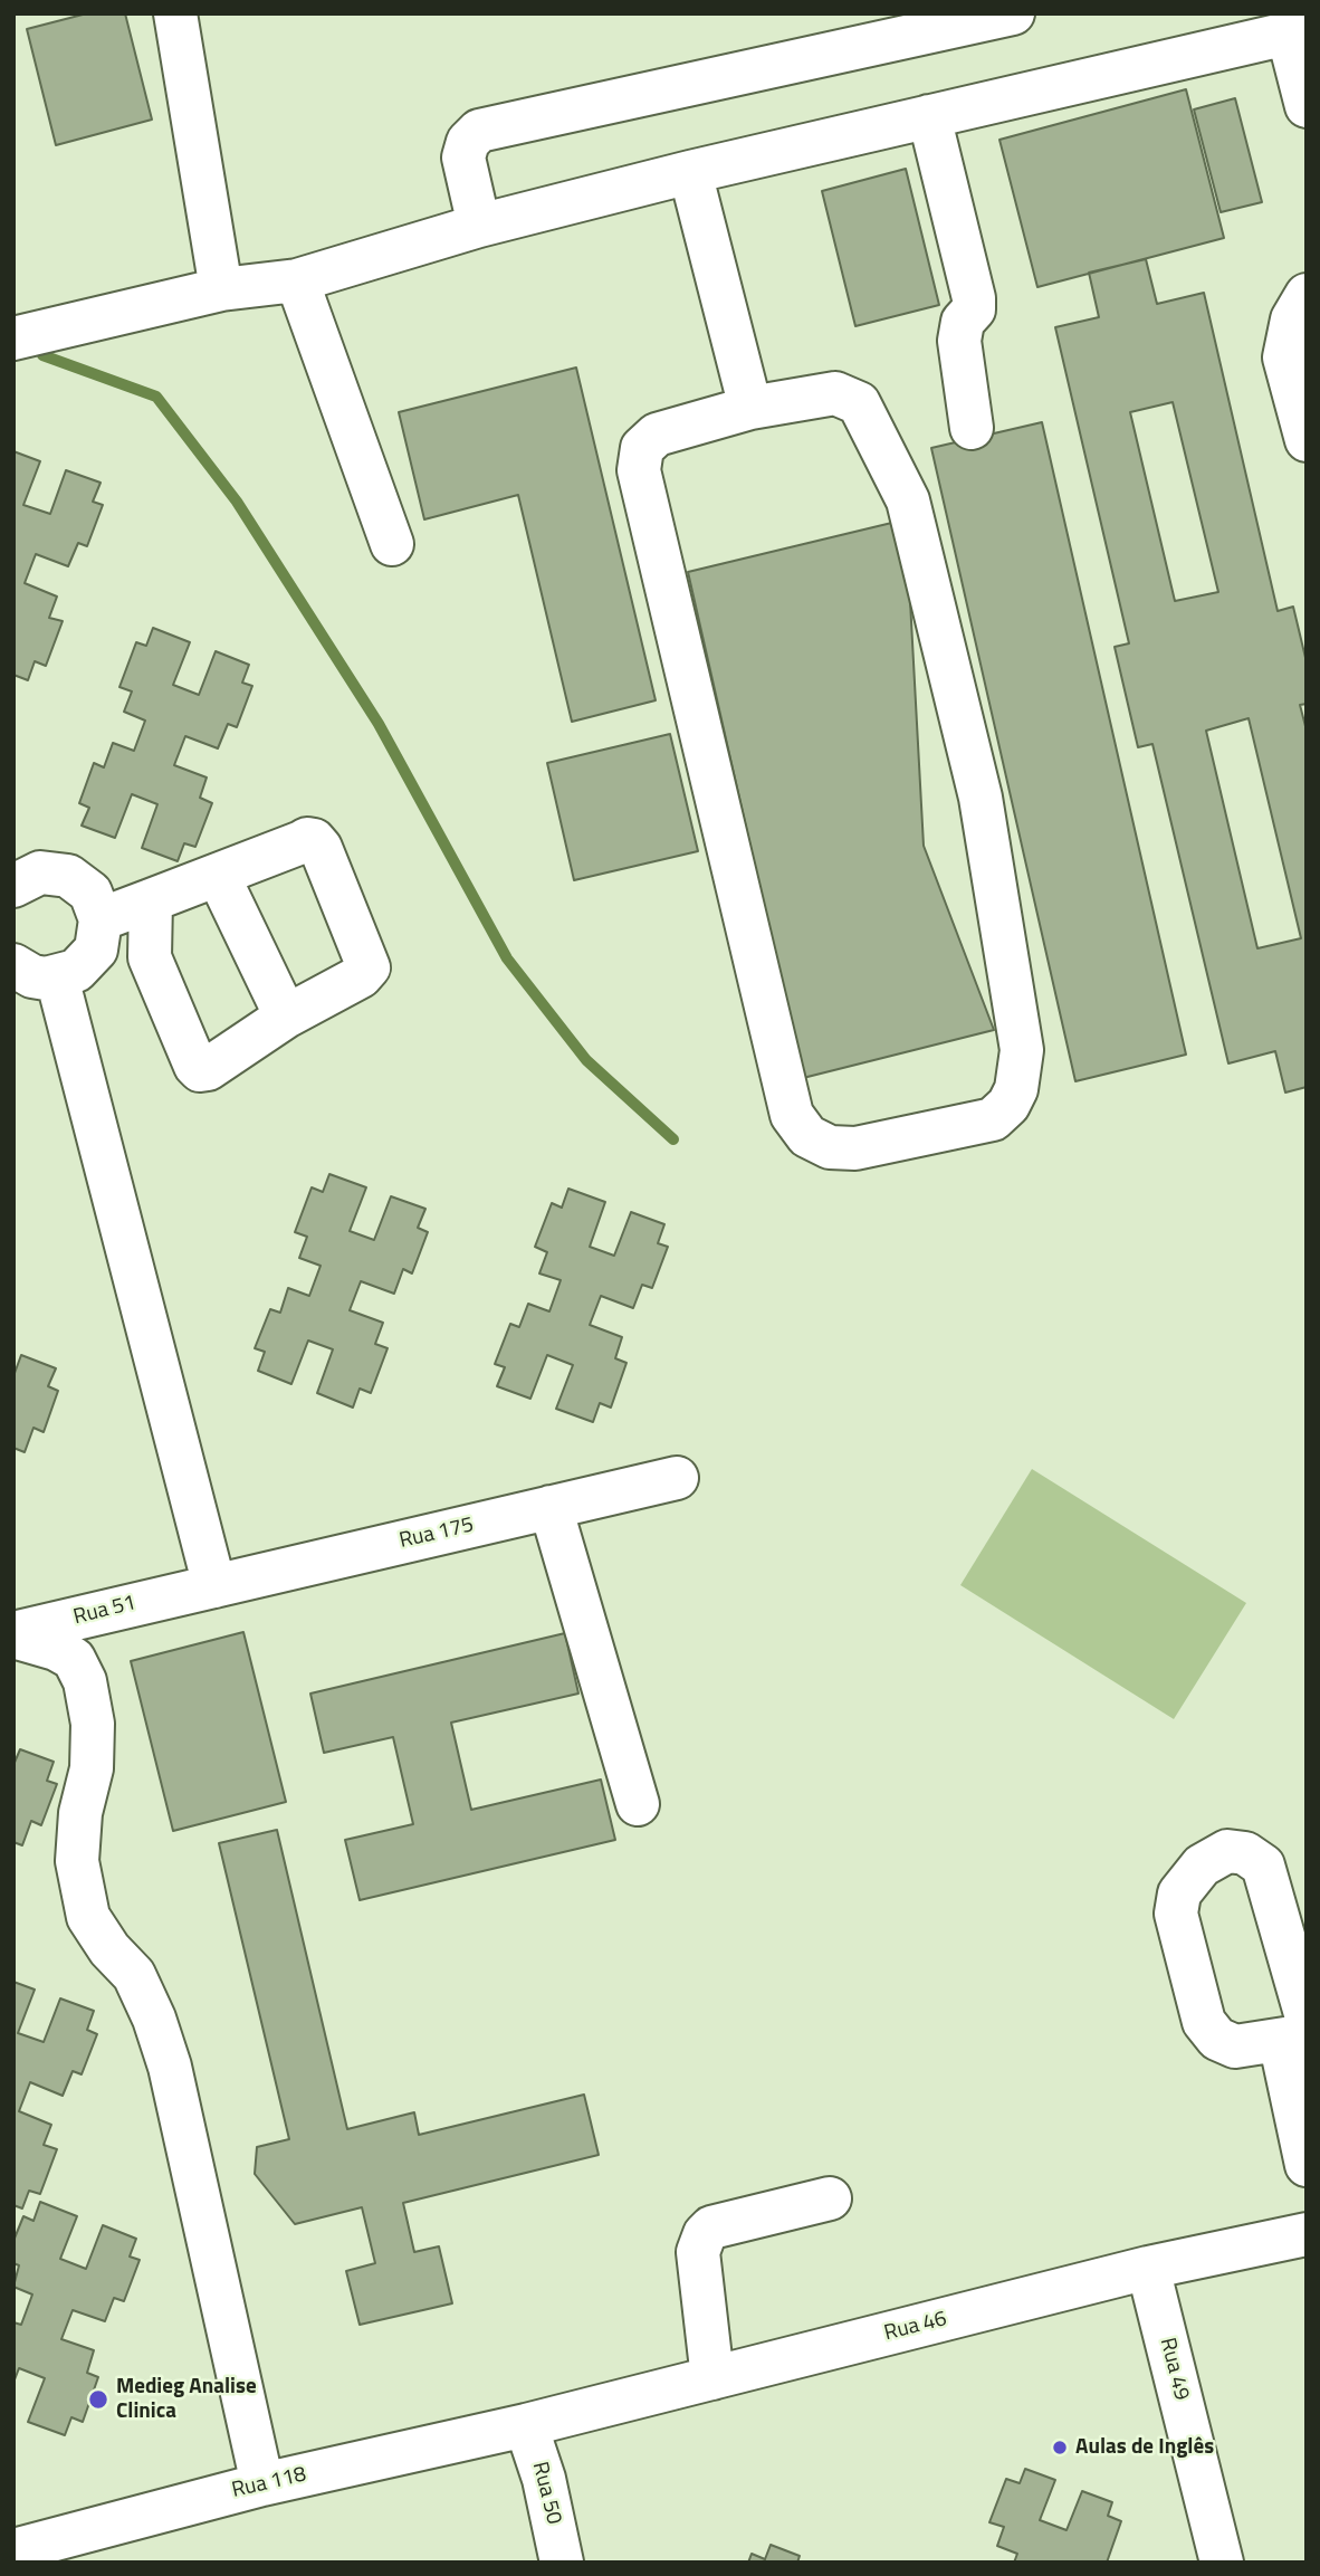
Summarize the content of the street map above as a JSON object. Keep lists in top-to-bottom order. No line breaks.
{"streets":{"street":["Rua 175","Rua 51","Rua 46","Rua 49","Rua 118","Rua 50"]},"crossings":[["Rua 175","Rua 51"],["Rua 46","Rua 49"],["Rua 46","Rua 118"],["Rua 46","Rua 50"],["Rua 118","Rua 50"]],"places":["Medieg Analise Clinica","Aulas de Inglês"]}
